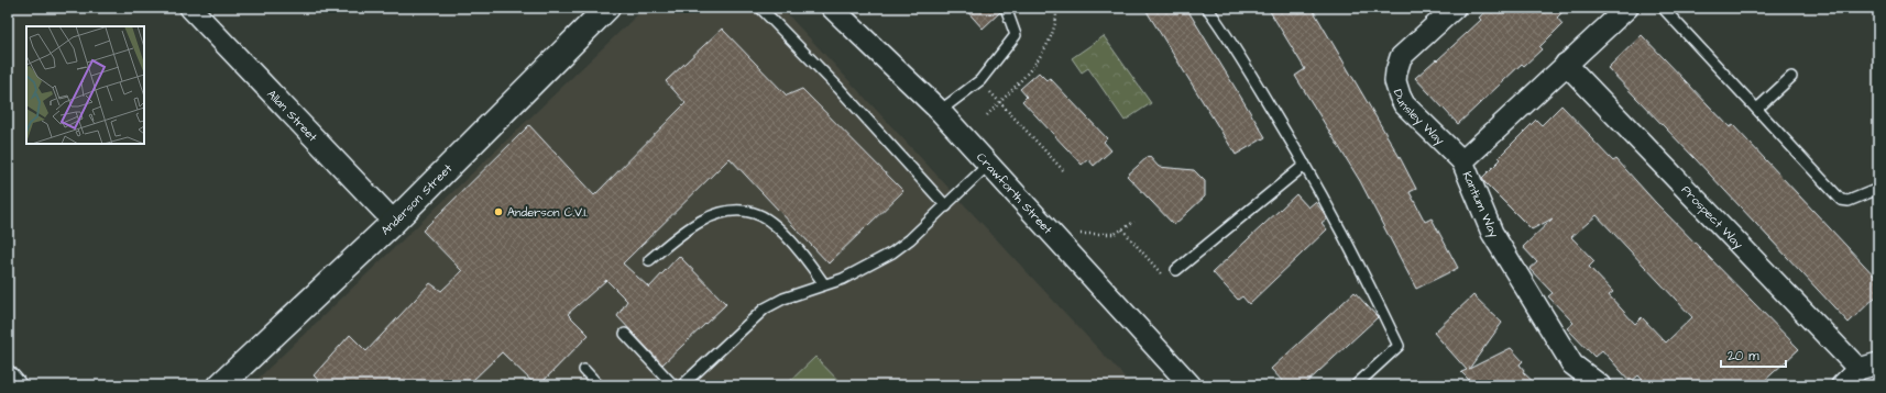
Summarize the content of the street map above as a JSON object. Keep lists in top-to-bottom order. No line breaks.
{"streets":{"main road":["Anderson Street"],"street":["Allan Street","Dunsley Way","Crawforth Street","Kantium Way","Prospect Way"]},"crossings":[["Allan Street","Anderson Street"],["Dunsley Way","Kantium Way"],["Kantium Way","Prospect Way"]],"places":["Anderson C.V.I."],"scale_bar":"20 m"}
